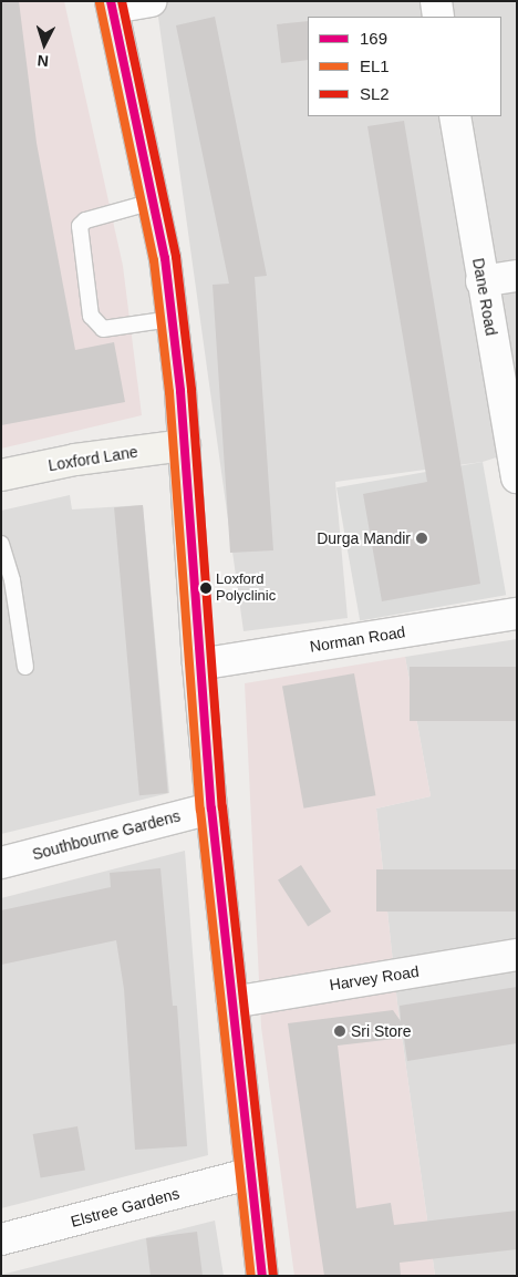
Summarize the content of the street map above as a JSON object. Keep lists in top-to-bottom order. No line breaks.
{"streets":{"street":["Dane Road","Loxford Lane","Norman Road","Southbourne Gardens","Harvey Road","Elstree Gardens"]},"places":["Durga Mandir","Loxford Polyclinic","Sri Store"],"lines":["transit line 169","transit line SL2","transit line EL1"],"legend":["169","EL1","SL2"],"north":"bottom"}
